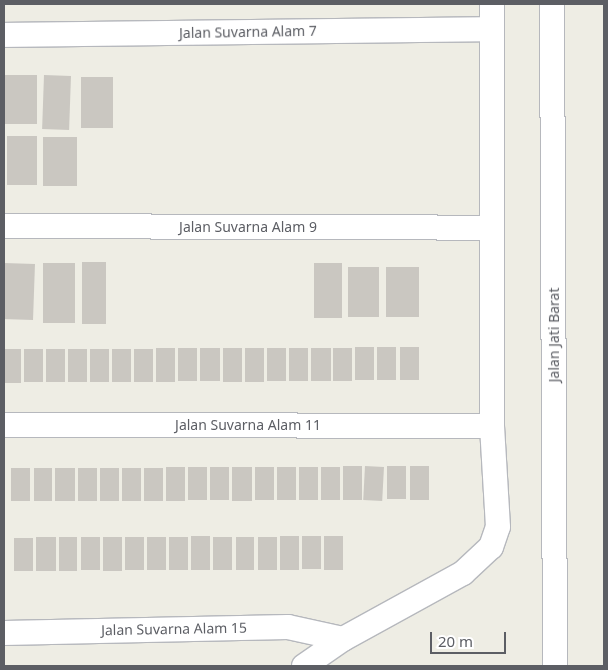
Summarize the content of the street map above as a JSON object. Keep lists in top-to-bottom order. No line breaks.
{"streets":{"street":["Jalan Suvarna Alam 7","Jalan Suvarna Alam 9","Jalan Jati Barat","Jalan Suvarna Alam 11","Jalan Suvarna Alam 15"]},"scale_bar":"20 m"}
